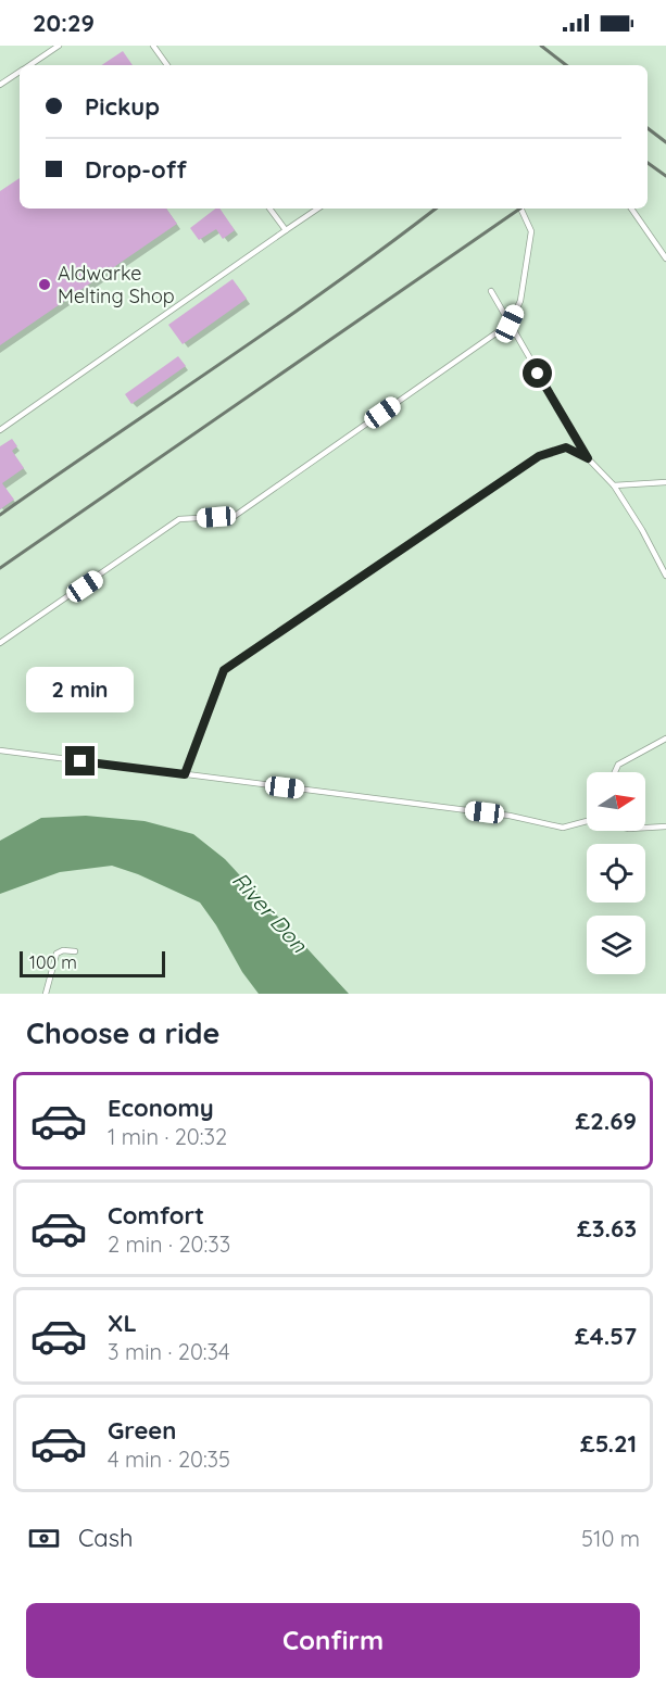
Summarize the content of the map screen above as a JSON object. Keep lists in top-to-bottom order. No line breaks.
{"water":["River Don"],"places":["Aldwarke Melting Shop"],"scale_bar":"100 m","north":"right","page":{"status":"20:29","banner":["Pickup","Drop-off"],"bubble":"2 min","scale":"100 m","heading":"Choose a ride","list":[{"name":"Economy","note":"1 min · 20:32","value":"£2.69"},{"name":"Comfort","note":"2 min · 20:33","value":"£3.63"},{"name":"XL","note":"3 min · 20:34","value":"£4.57"},{"name":"Green","note":"4 min · 20:35","value":"£5.21"}],"pay":["Cash","510 m"],"buttons":"Confirm"}}
